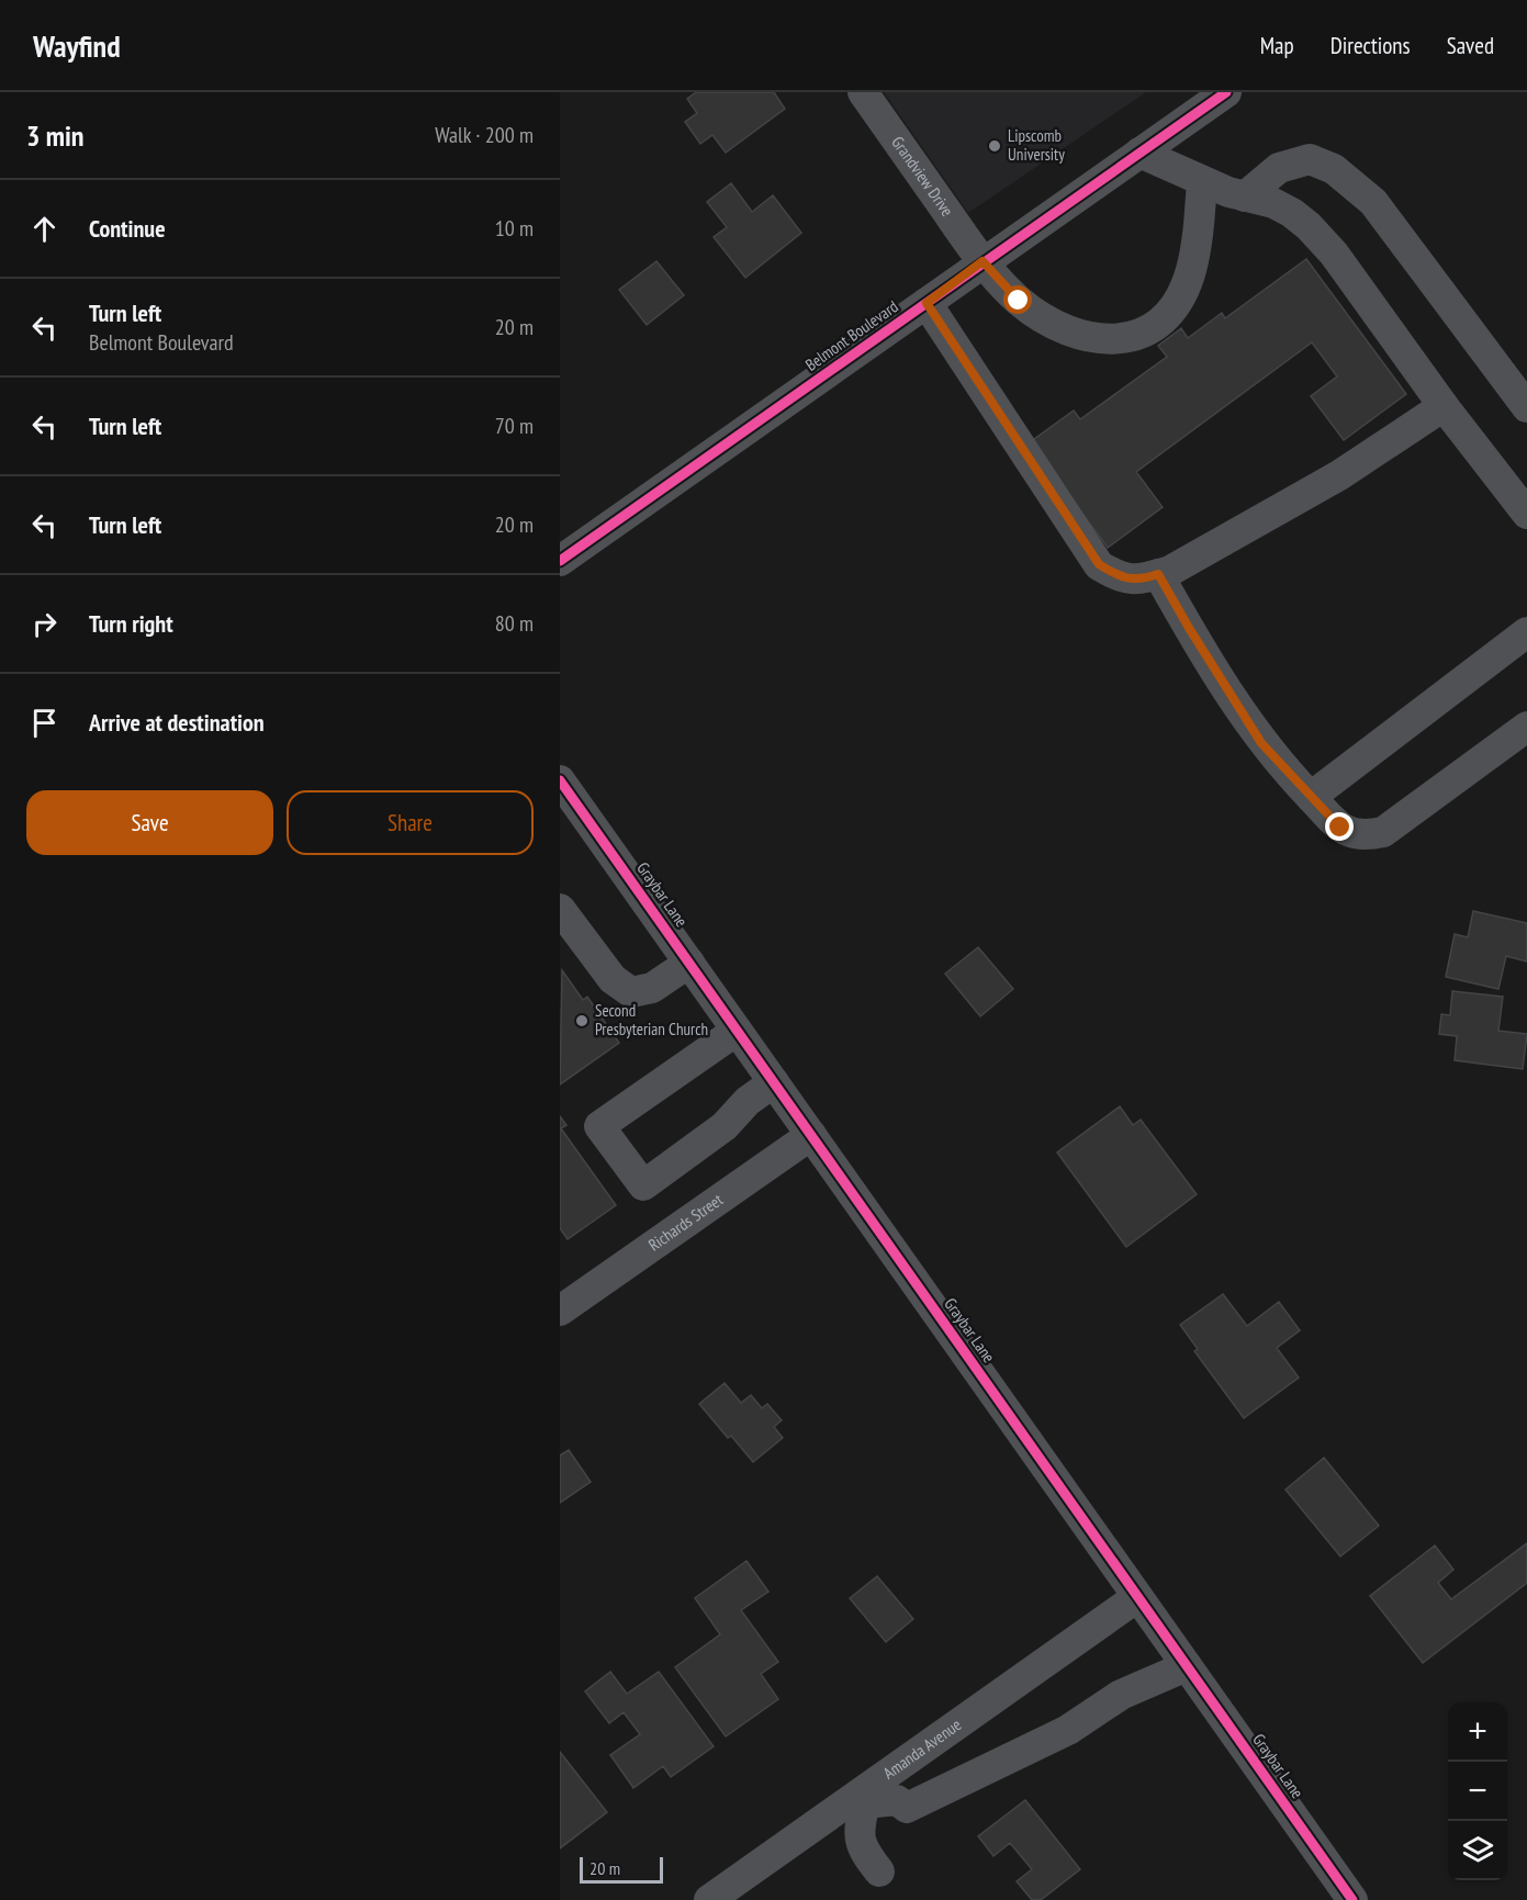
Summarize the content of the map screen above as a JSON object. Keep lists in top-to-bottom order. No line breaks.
{"streets":{"street":["Grandview Drive","Belmont Boulevard","Graybar Lane","Richards Street","Amanda Avenue"]},"crossings":[["Grandview Drive","Belmont Boulevard"],["Graybar Lane","Richards Street"],["Graybar Lane","Amanda Avenue"]],"places":["Lipscomb University","Second Presbyterian Church"],"scale_bar":"20 m","page":{"header":"Wayfind","nav":["Map","Directions","Saved"],"heading":["3 min","Walk · 200 m"],"list":[["Continue","10 m"],["Turn left","Belmont Boulevard","20 m"],["Turn left","70 m"],["Turn left","20 m"],["Turn right","80 m"],"Arrive at destination"],"buttons":["Save","Share"],"map_buttons":["+","−"],"scale":"20 m"}}
